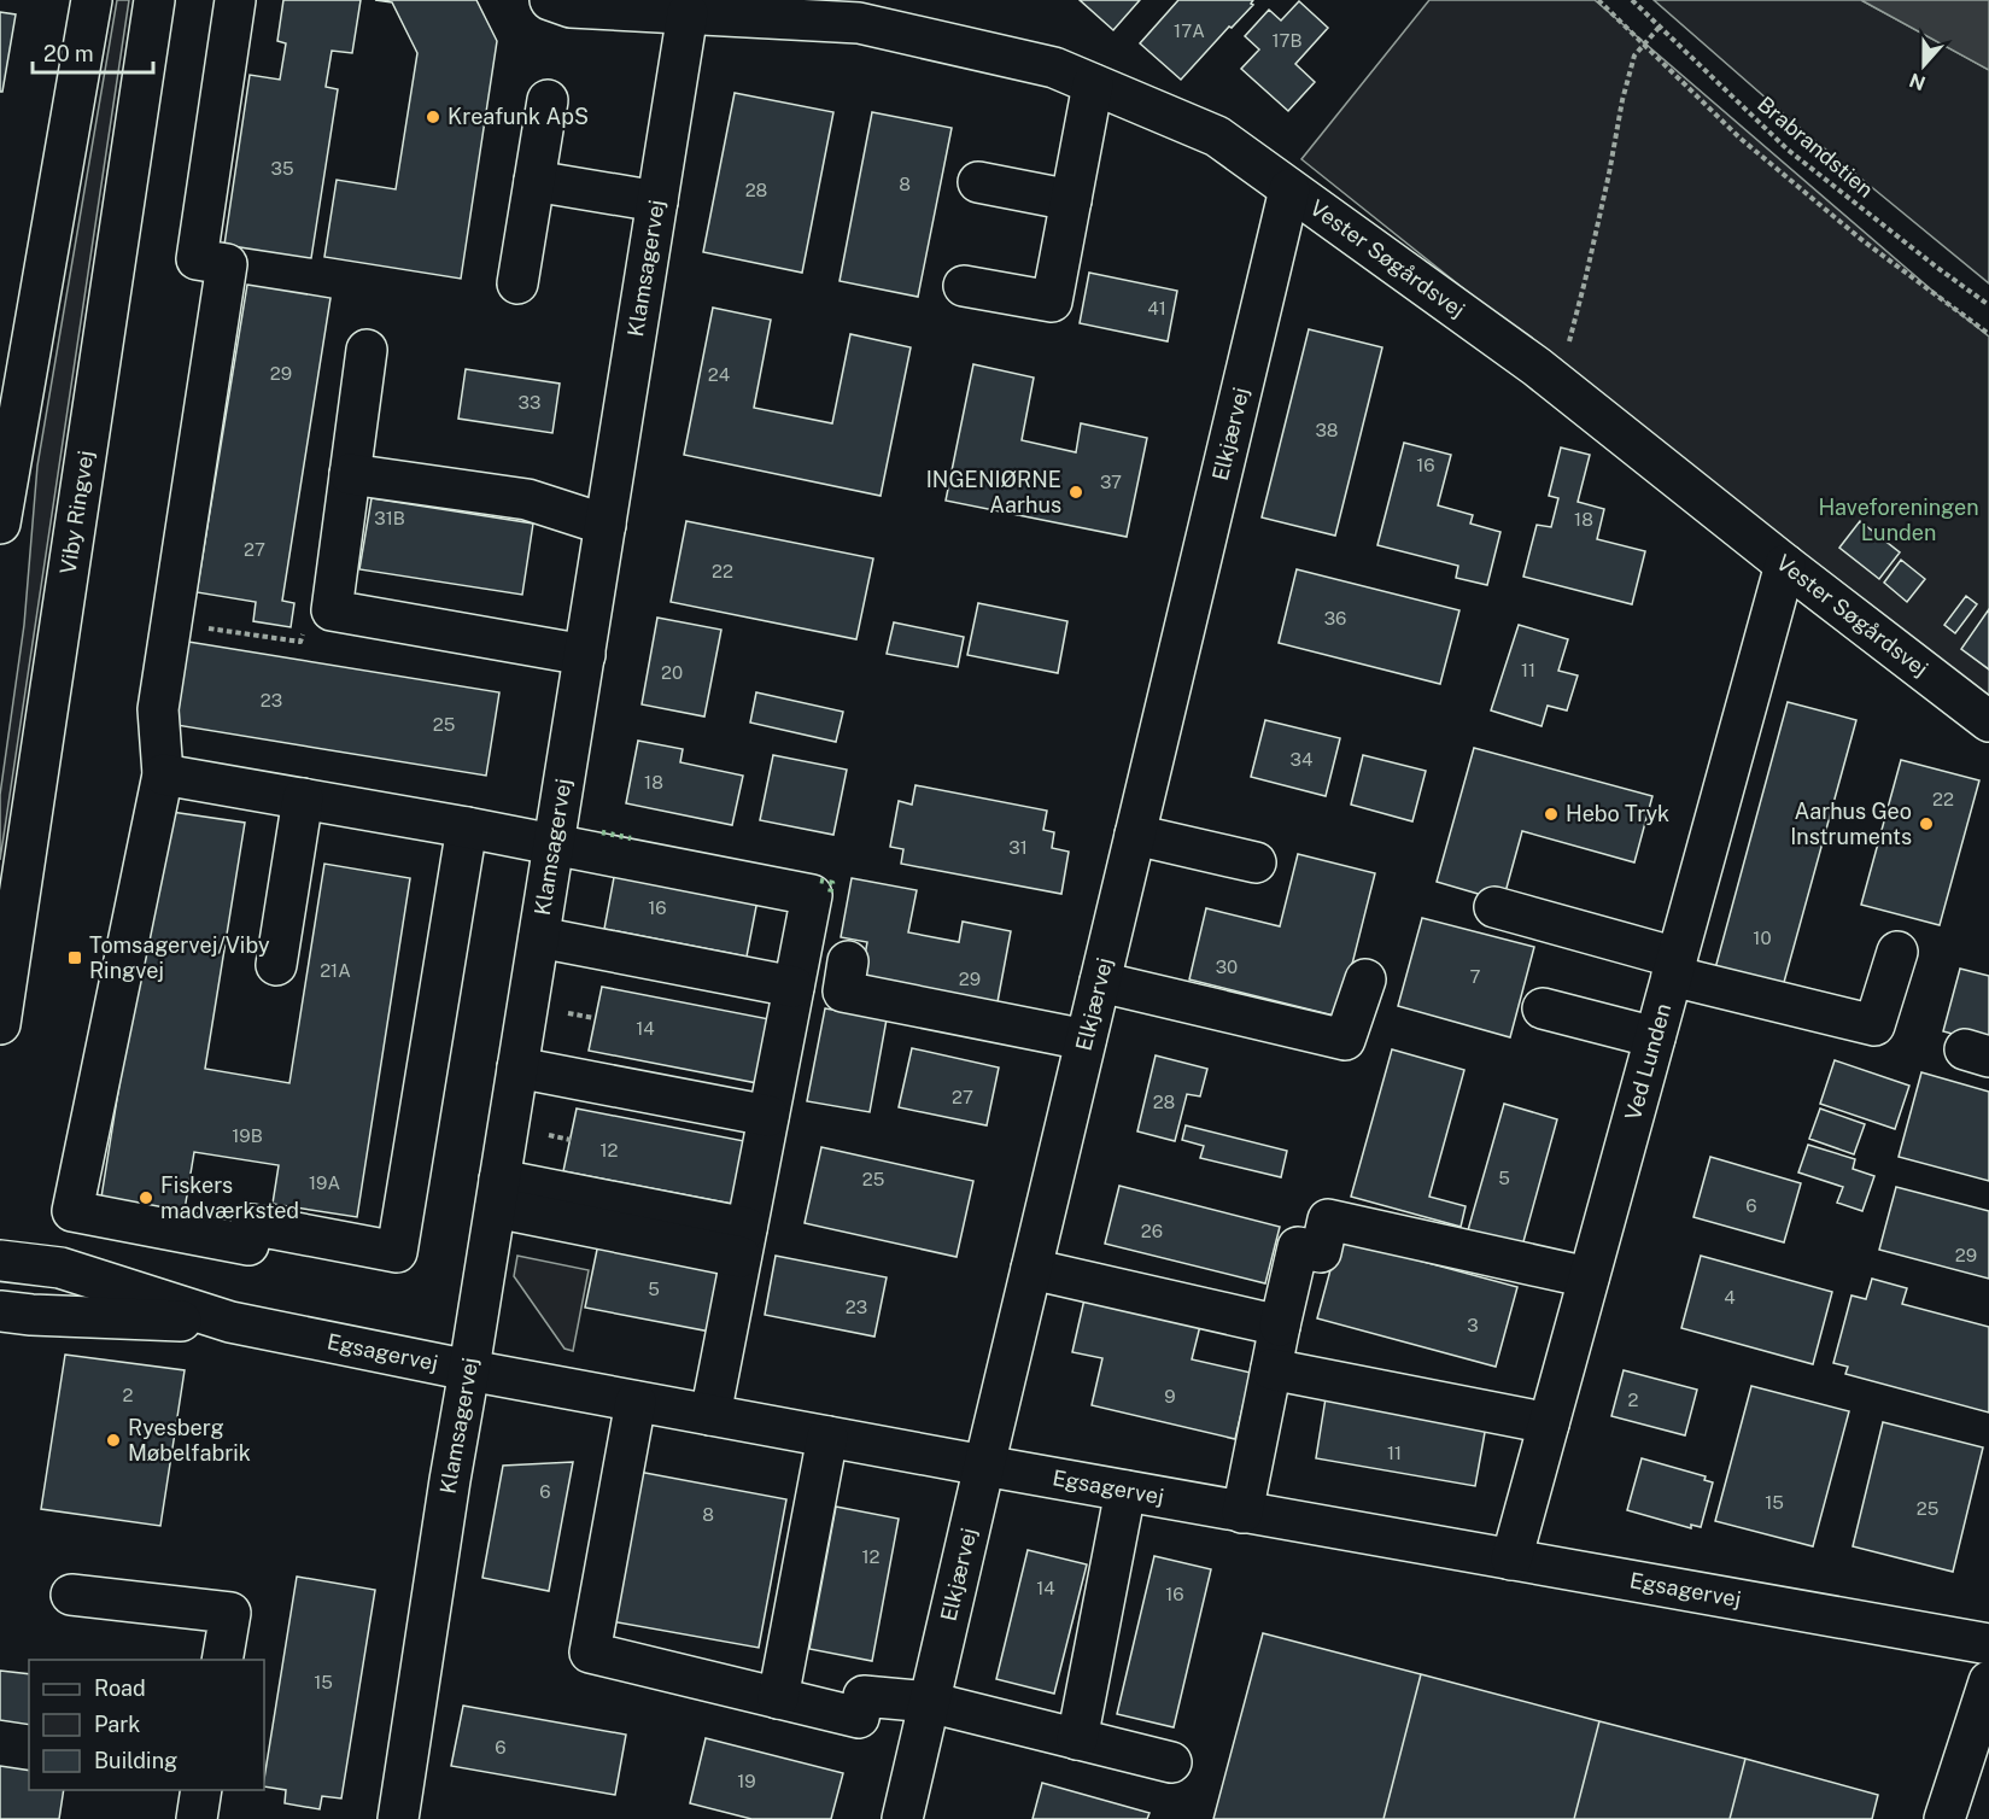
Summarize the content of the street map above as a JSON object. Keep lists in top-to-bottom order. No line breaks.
{"streets":{"street":["Vester Søgårdsvej","Klamsagervej","Elkjærvej","Viby Ringvej","Ved Lunden","Egsagervej"],"path":["Brabrandstien"]},"crossings":[["Vester Søgårdsvej","Klamsagervej"],["Vester Søgårdsvej","Elkjærvej"],["Vester Søgårdsvej","Ved Lunden"],["Klamsagervej","Egsagervej"],["Elkjærvej","Egsagervej"],["Ved Lunden","Egsagervej"]],"parks":["Haveforeningen Lunden"],"places":{"other":["Kreafunk ApS","INGENIØRNE Aarhus","Hebo Tryk","Aarhus Geo Instruments","Fiskers madværksted","Ryesberg Møbelfabrik"],"transit":["Tomsagervej/Viby Ringvej"]},"house_numbers":["17A","17B","35","8","28","41","29","24","33","38","16","37","31B","18","27","22","36","11","20","23","25","34","18","22","31","16","10","30","21A","7","29","14","27","28","19B","12","5","25","19A","6","26","29","5","4","23","3","2","9","2","11","6","15","25","8","12","14","16","15","6","19"],"legend":["Road","Park","Building"],"scale_bar":"20 m","north":"bottom"}
